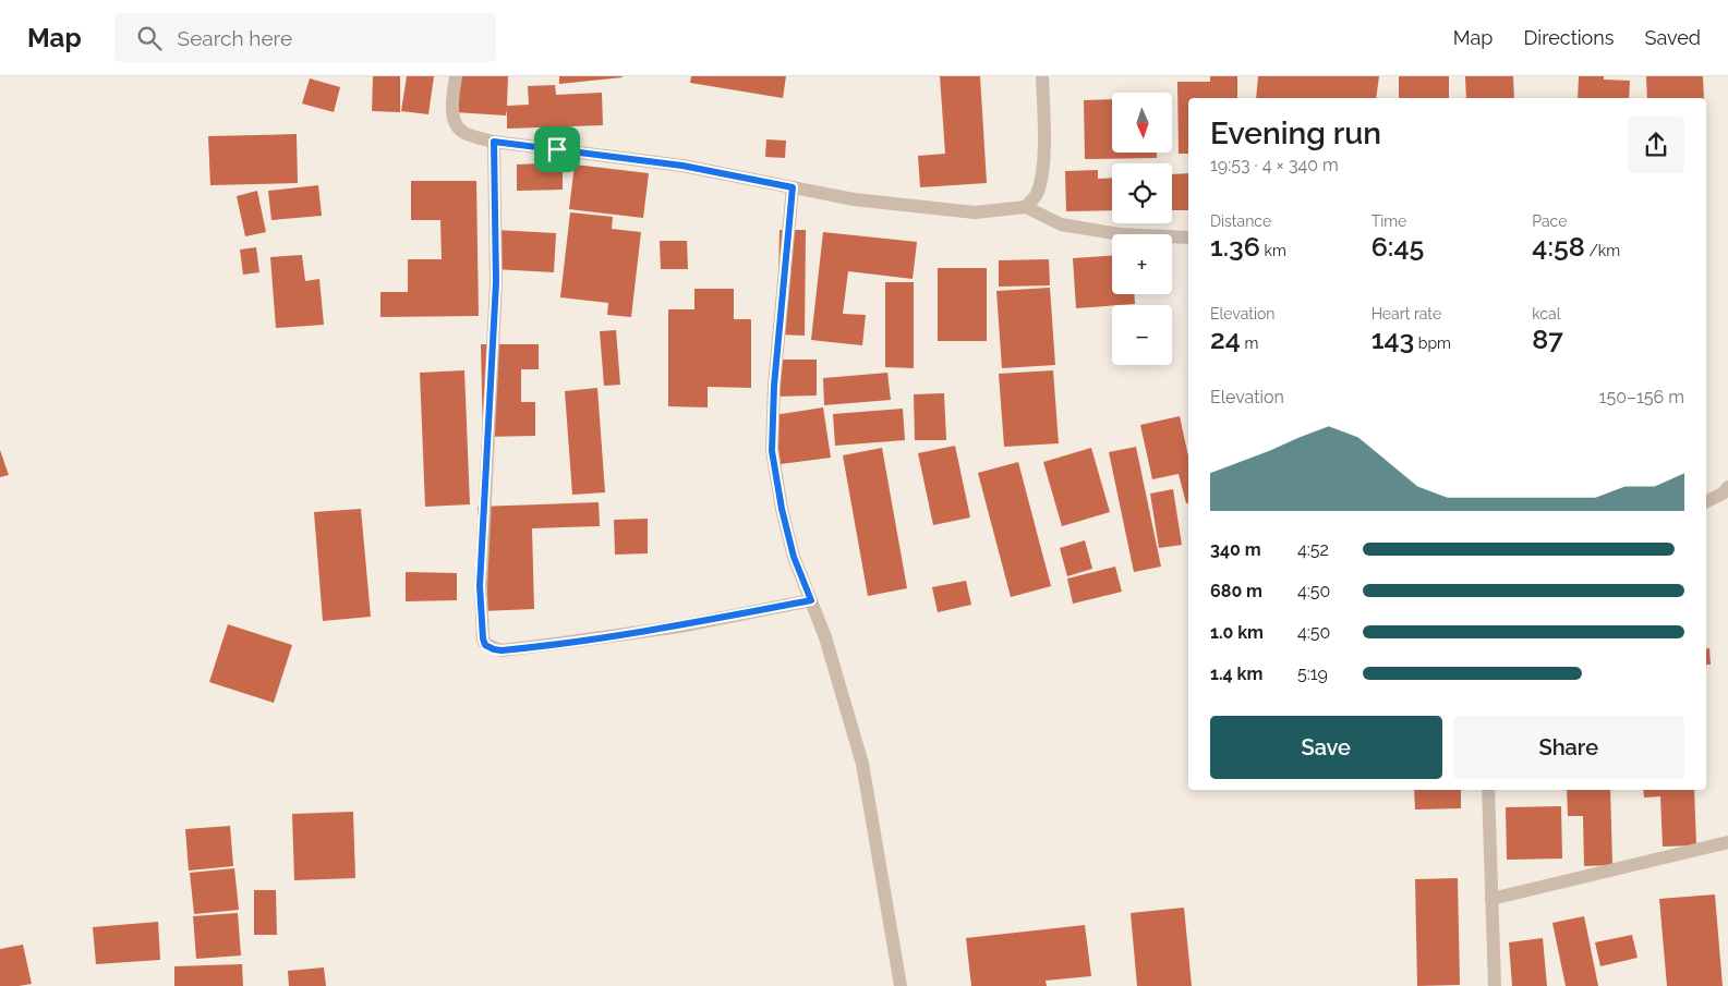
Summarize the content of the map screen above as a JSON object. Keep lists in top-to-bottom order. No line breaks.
{"north":"bottom","page":{"header":"Map","search":"Search here","nav":["Map","Directions","Saved"],"map_buttons":["+","−"],"heading":["Evening run","19:53 · 4 × 340 m"],"stats":[["Distance","1.36 km"],["Time","6:45"],["Pace","4:58 /km"],["Elevation","24 m"],["Heart rate","143 bpm"],["kcal","87"]],"chart":["Elevation","150–156 m"],"list":[{"name":"340 m","note":"4:52"},{"name":"680 m","note":"4:50"},{"name":"1.0 km","note":"4:50"},{"name":"1.4 km","note":"5:19"}],"buttons":["Save","Share"]}}
